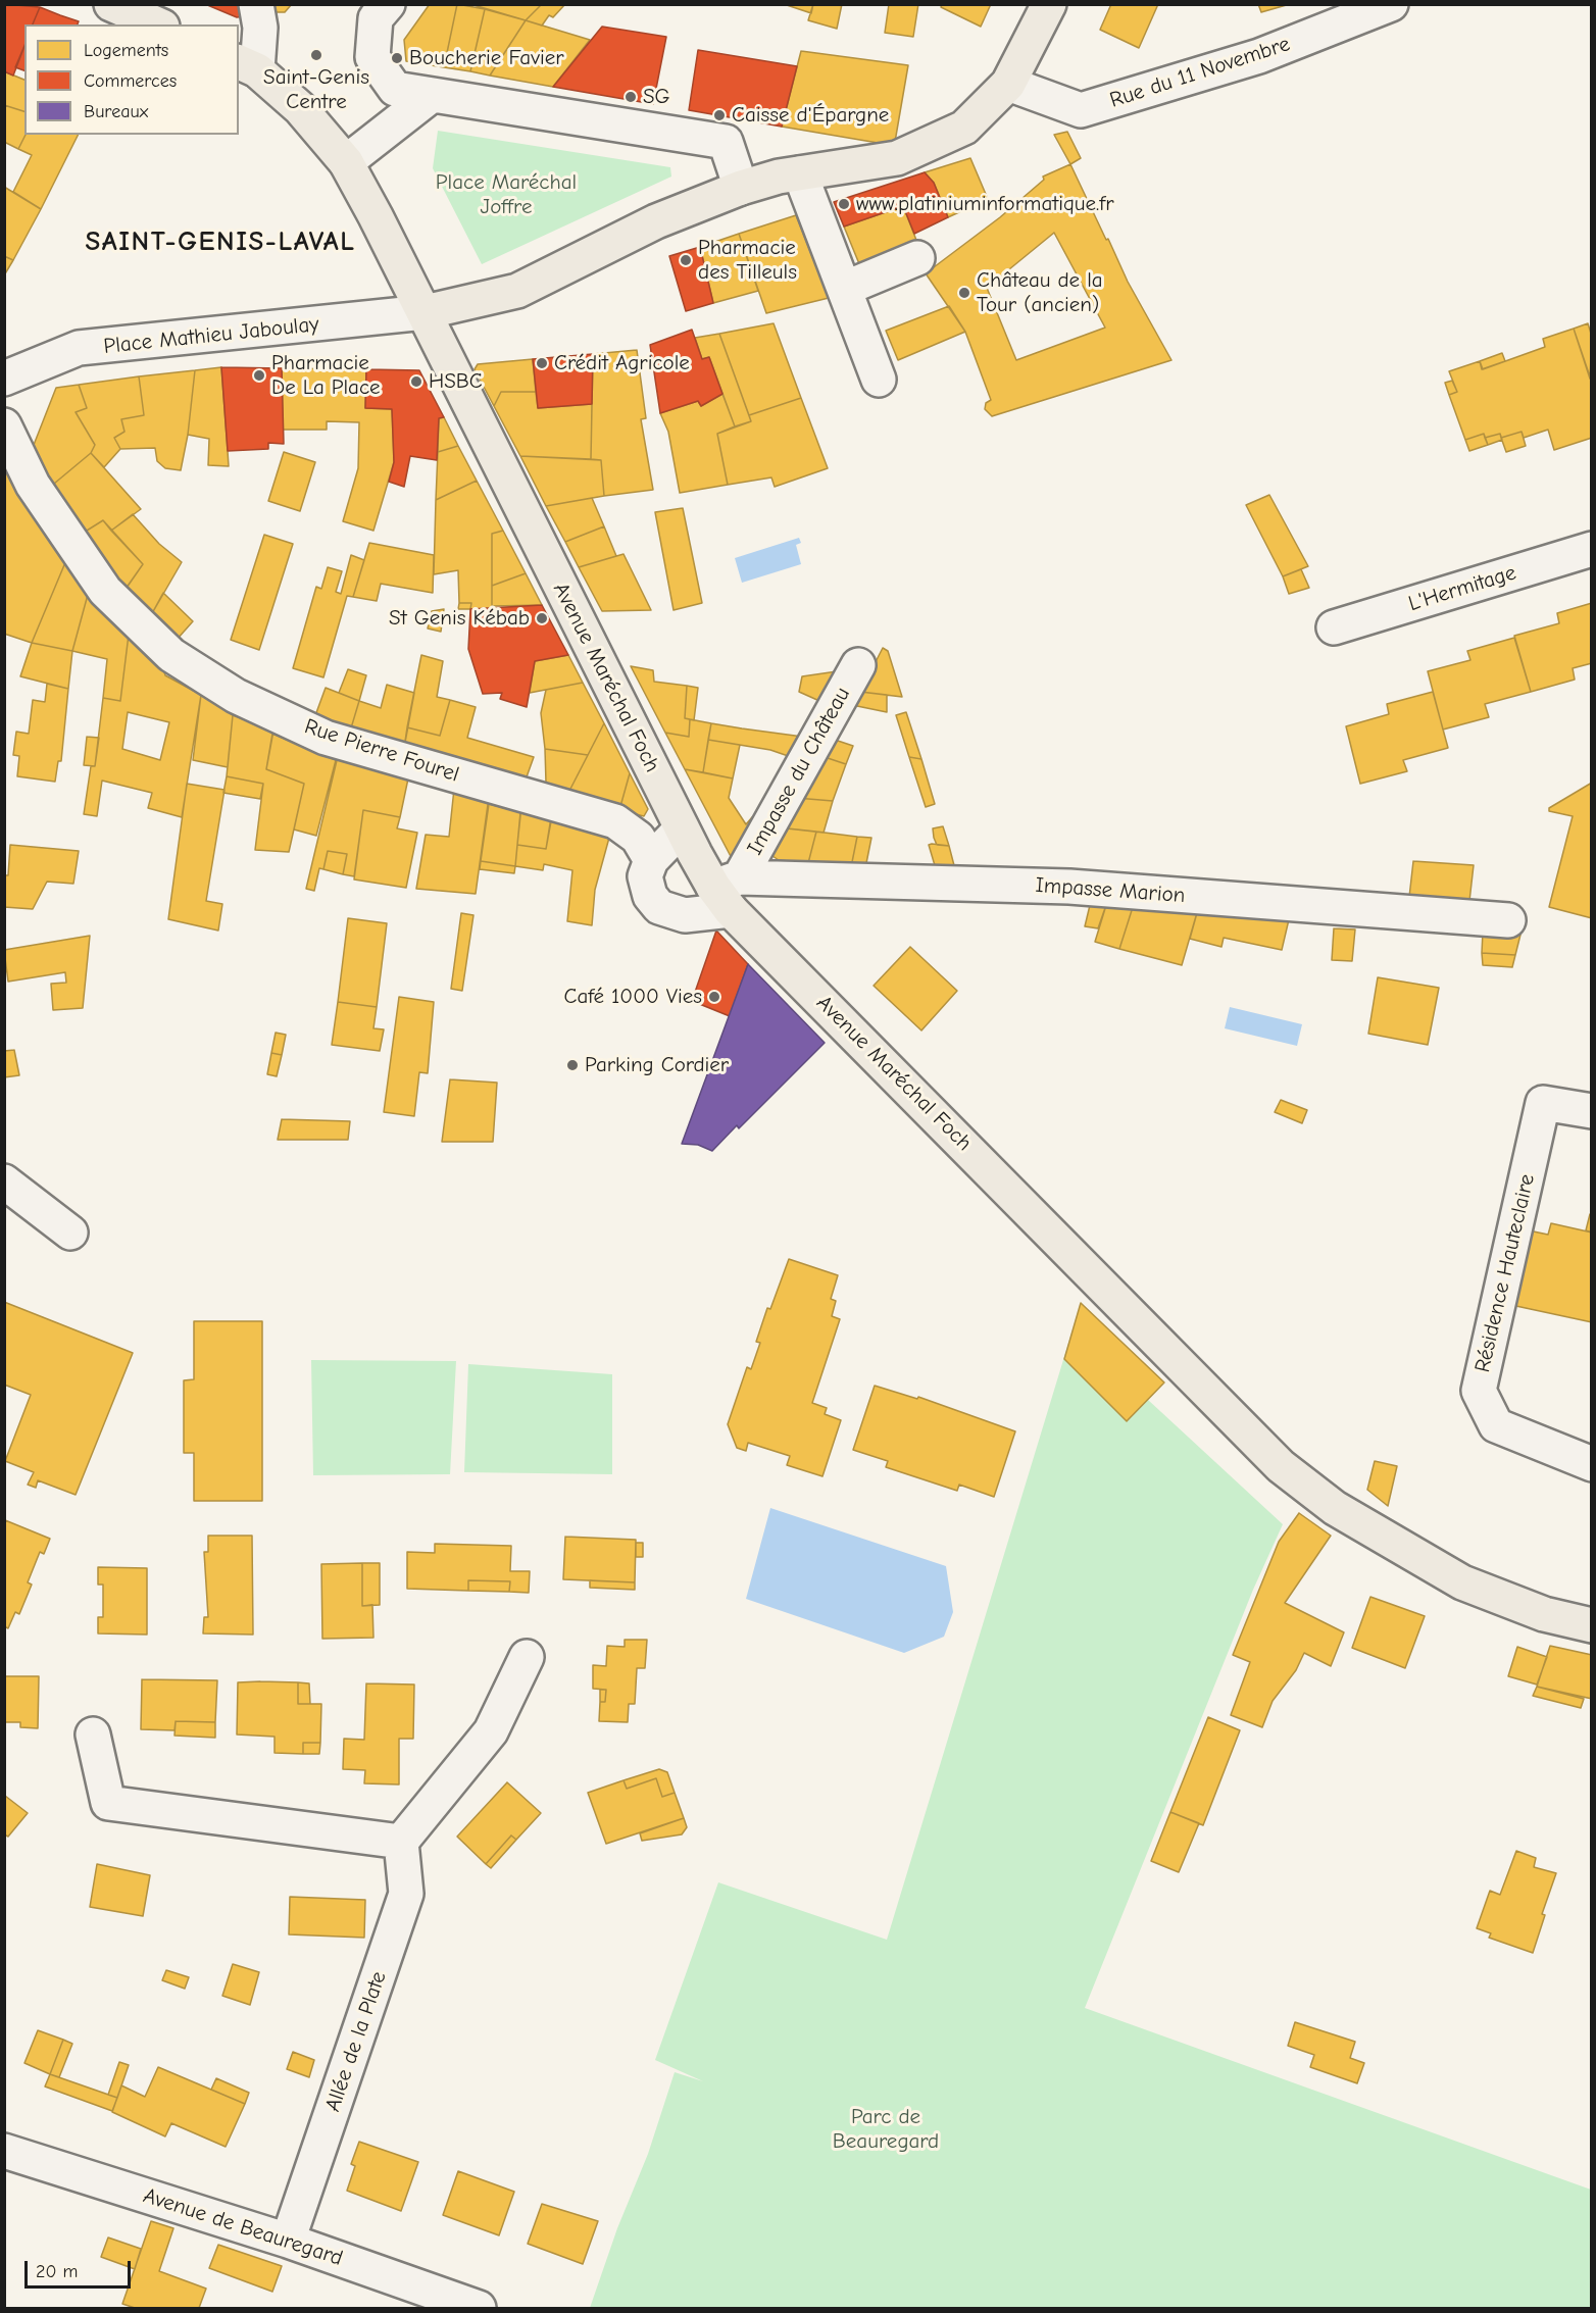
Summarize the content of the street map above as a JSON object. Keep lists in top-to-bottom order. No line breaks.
{"streets":{"main road":["Avenue Maréchal Foch"],"street":["Rue du 11 Novembre","Place Mathieu Jaboulay","L'Hermitage","Rue Pierre Fourel","Impasse du Château","Impasse Marion","Résidence Hauteclaire","Allée de la Plate","Avenue de Beauregard"]},"crossings":[["Place Mathieu Jaboulay","Avenue Maréchal Foch"],["Avenue Maréchal Foch","Impasse du Château"],["Avenue Maréchal Foch","Impasse Marion"],["Impasse du Château","Impasse Marion"],["Allée de la Plate","Avenue de Beauregard"]],"districts":["SAINT-GENIS-LAVAL"],"parks":["Place Maréchal Joffre","Parc de Beauregard"],"places":["Saint-Genis Centre","Boucherie Favier","SG","Caisse d'Épargne","www.platiniuminformatique.fr","Pharmacie des Tilleuls","Château de la Tour (ancien)","Crédit Agricole","Pharmacie De La Place","HSBC","St Genis Kébab","Café 1000 Vies","Parking Cordier"],"legend":["Logements","Commerces","Bureaux"],"scale_bar":"20 m"}
